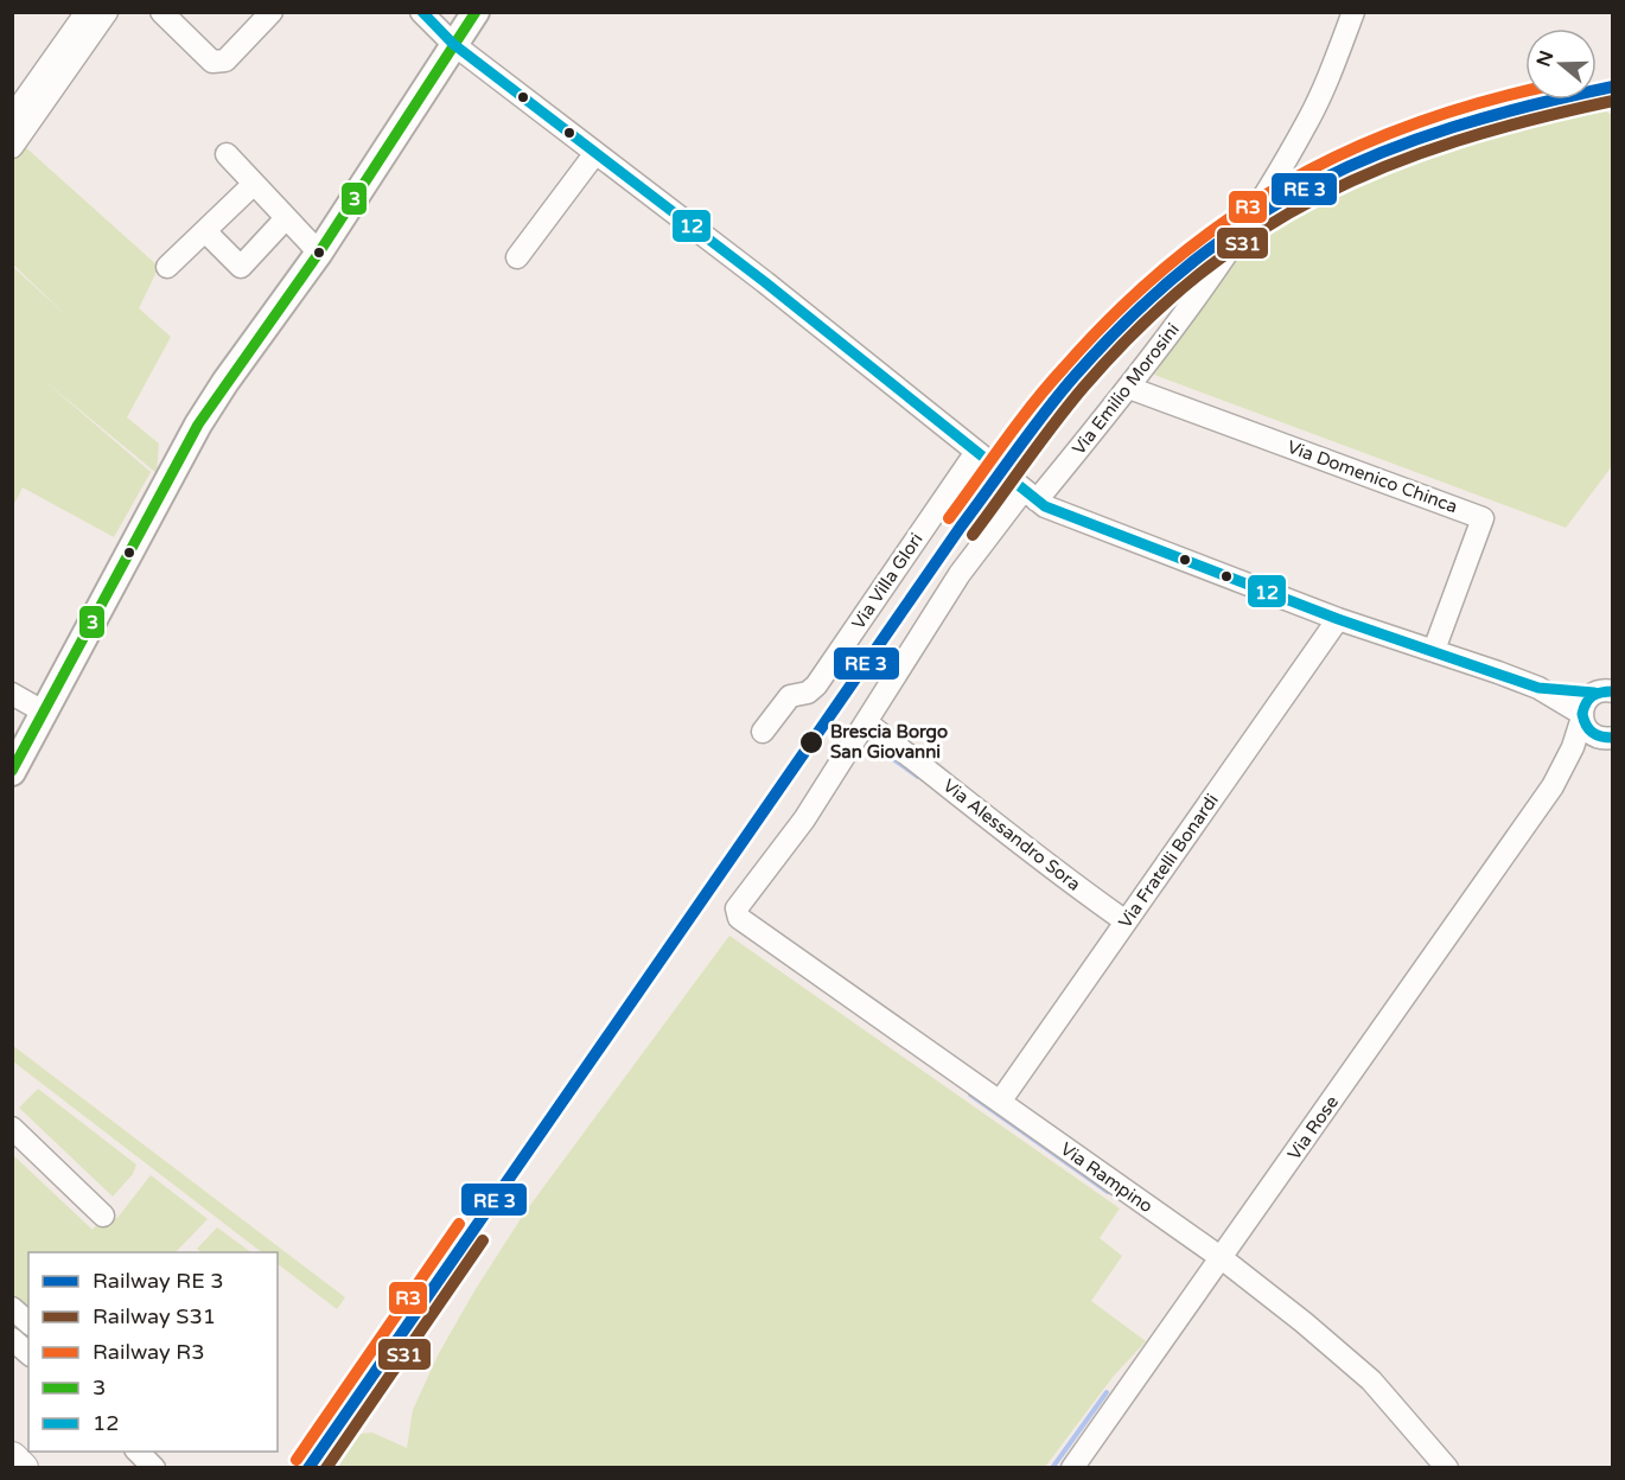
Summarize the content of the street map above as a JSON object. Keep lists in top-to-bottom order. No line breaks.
{"streets":{"street":["Via Emilio Morosini","Via Domenico Chinca","Via Villa Glori","Via Alessandro Sora","Via Fratelli Bonardi","Via Rose","Via Rampino"]},"crossings":[["Via Emilio Morosini","Via Domenico Chinca"],["Via Emilio Morosini","Via Alessandro Sora"],["Via Emilio Morosini","Via Rampino"],["Via Alessandro Sora","Via Fratelli Bonardi"],["Via Fratelli Bonardi","Via Rampino"],["Via Rose","Via Rampino"]],"places":["Brescia Borgo San Giovanni"],"lines":["transit line 3","transit line 12","rail line R3","rail line S31"],"legend":["Railway RE 3","Railway S31","Railway R3","3","12"],"north":"left"}
